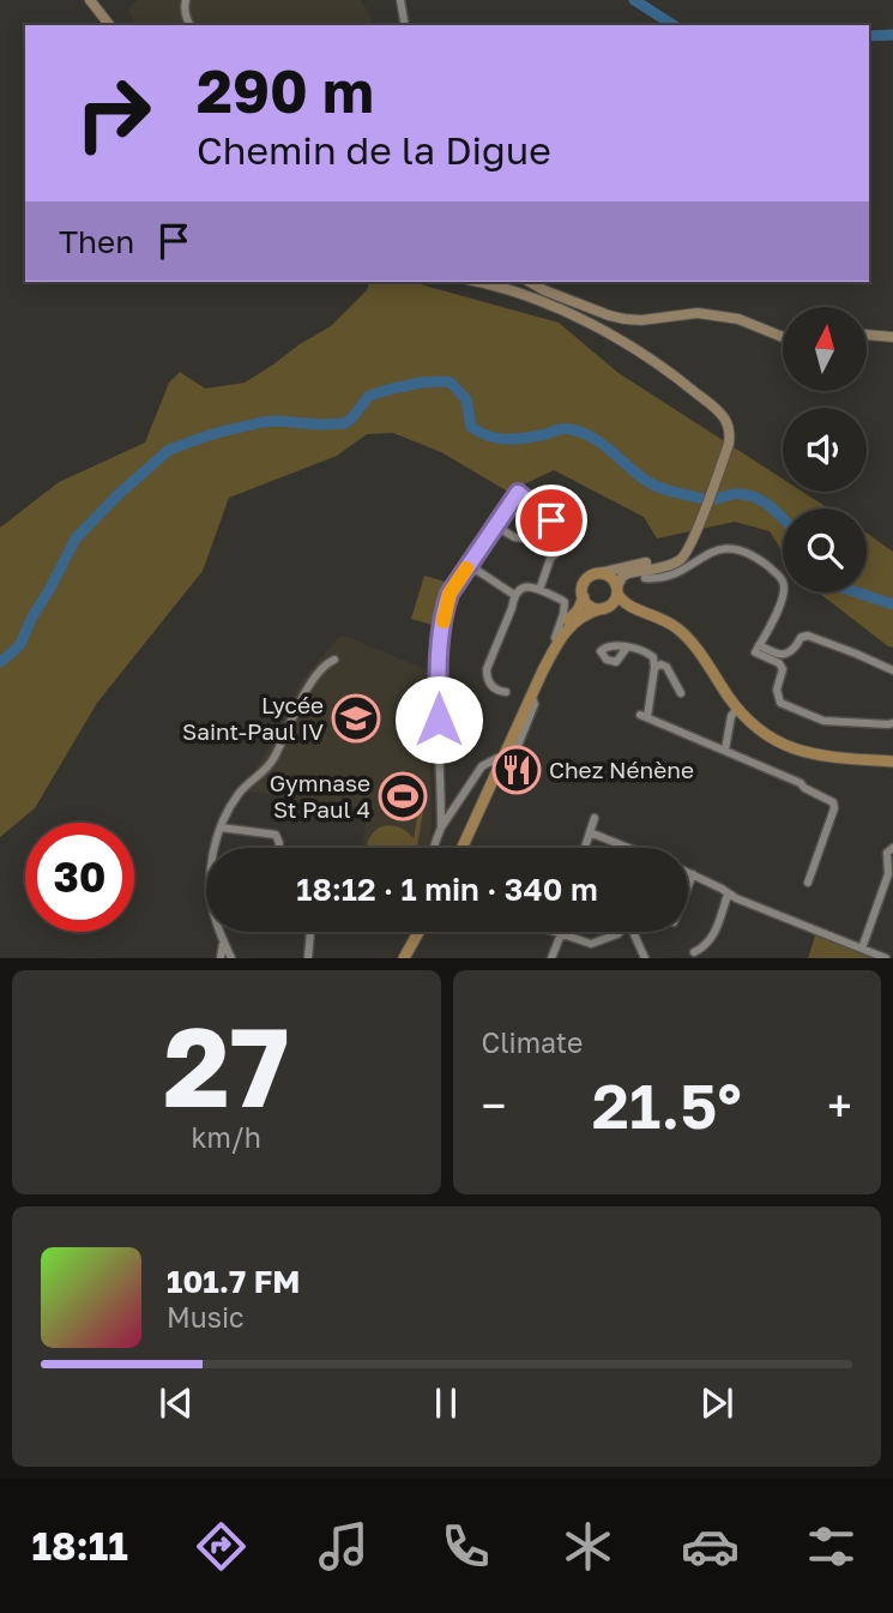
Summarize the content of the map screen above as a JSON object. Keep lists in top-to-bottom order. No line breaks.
{"places":{"school or university":["Lycée Saint-Paul IV"],"restaurant":["Chez Nénène"],"sports":["Gymnase St Paul 4"]},"north":"top","page":{"turn":["290 m","Chemin de la Digue"],"then":"Then","limit":"30","trip":"18:12 · 1 min · 340 m","tile":[["27","km/h"],"Climate"],"heat":["−","21.5°","+"],"song":["101.7 FM","Music"],"tabs":"18:11"}}
